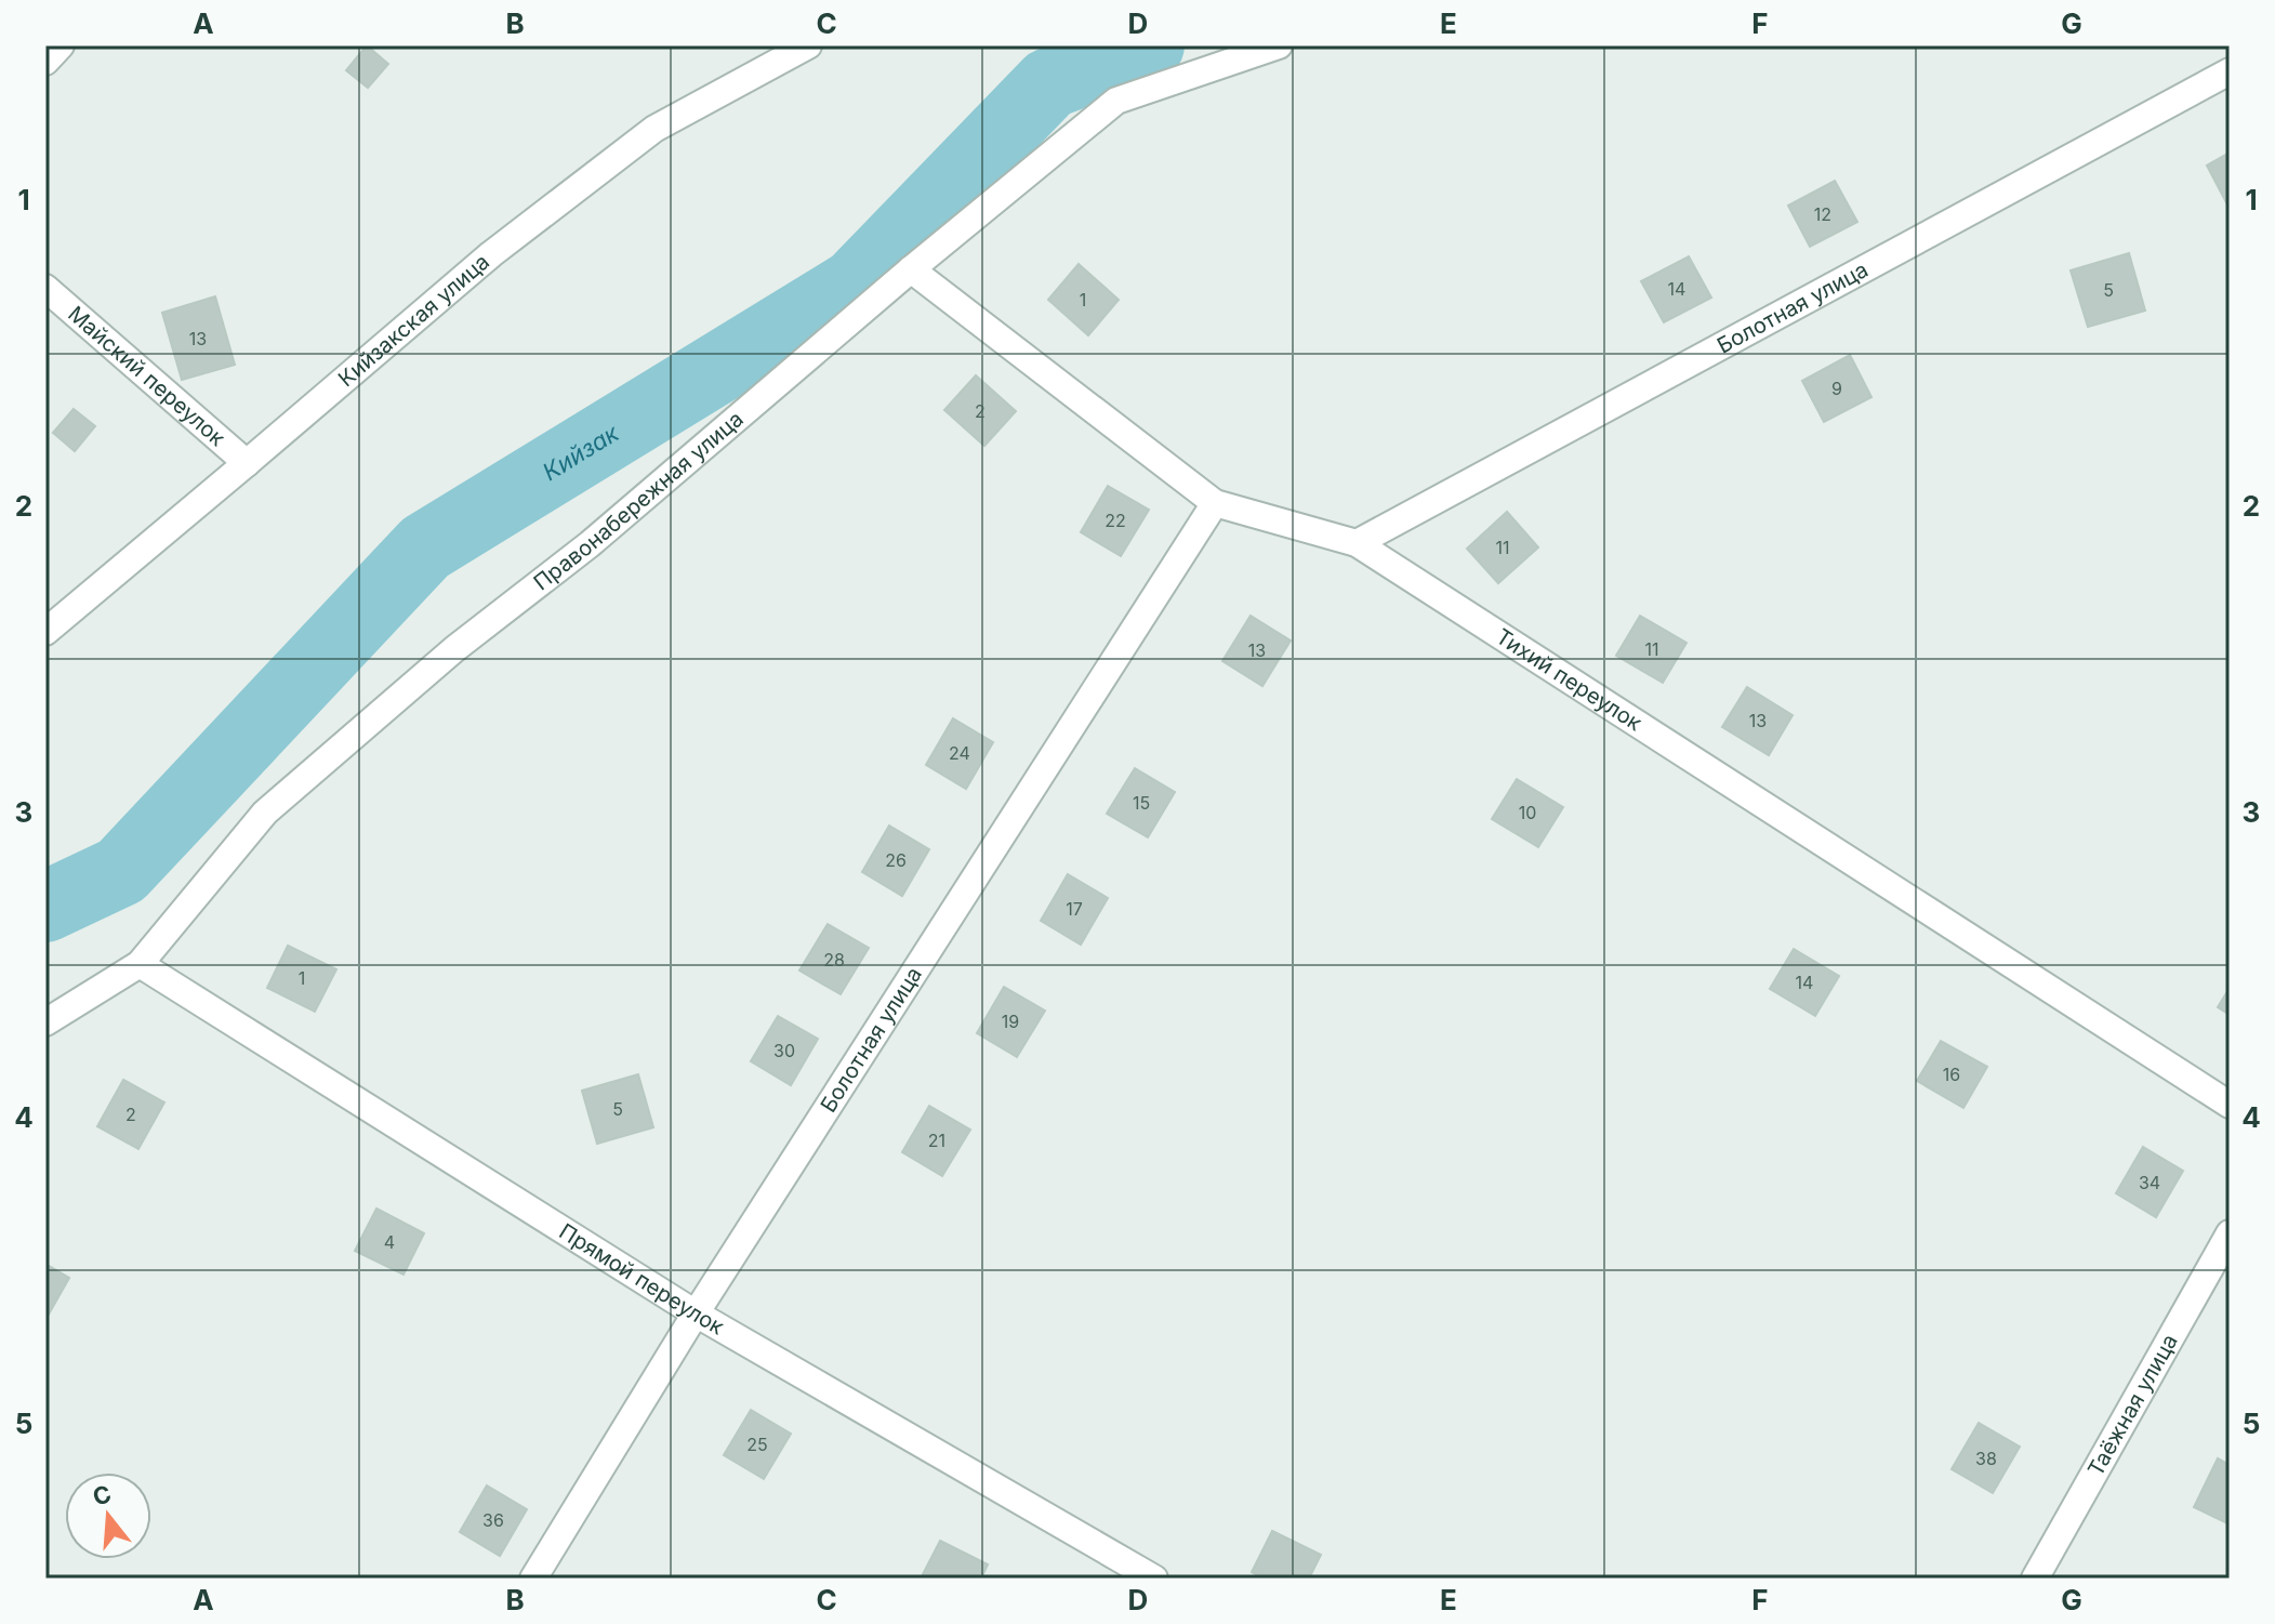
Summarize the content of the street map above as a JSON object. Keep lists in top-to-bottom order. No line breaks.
{"streets":{"street":["Болотная улица","Кийзакская улица","Майский переулок","Правонабережная улица","Тихий переулок","Прямой переулок","Таёжная улица"]},"crossings":[["Болотная улица","Тихий переулок"],["Болотная улица","Прямой переулок"],["Кийзакская улица","Майский переулок"],["Правонабережная улица","Тихий переулок"],["Правонабережная улица","Прямой переулок"]],"water":["Кийзак"],"house_numbers":["12","14","5","1","13","9","2","22","11","11","13","13","24","15","10","26","17","28","1","14","19","30","16","5","2","21","34","4","25","38","36"],"north":"top","grid":{"columns":["A","B","C","D","E","F","G"],"rows":["1","2","3","4","5"]}}
